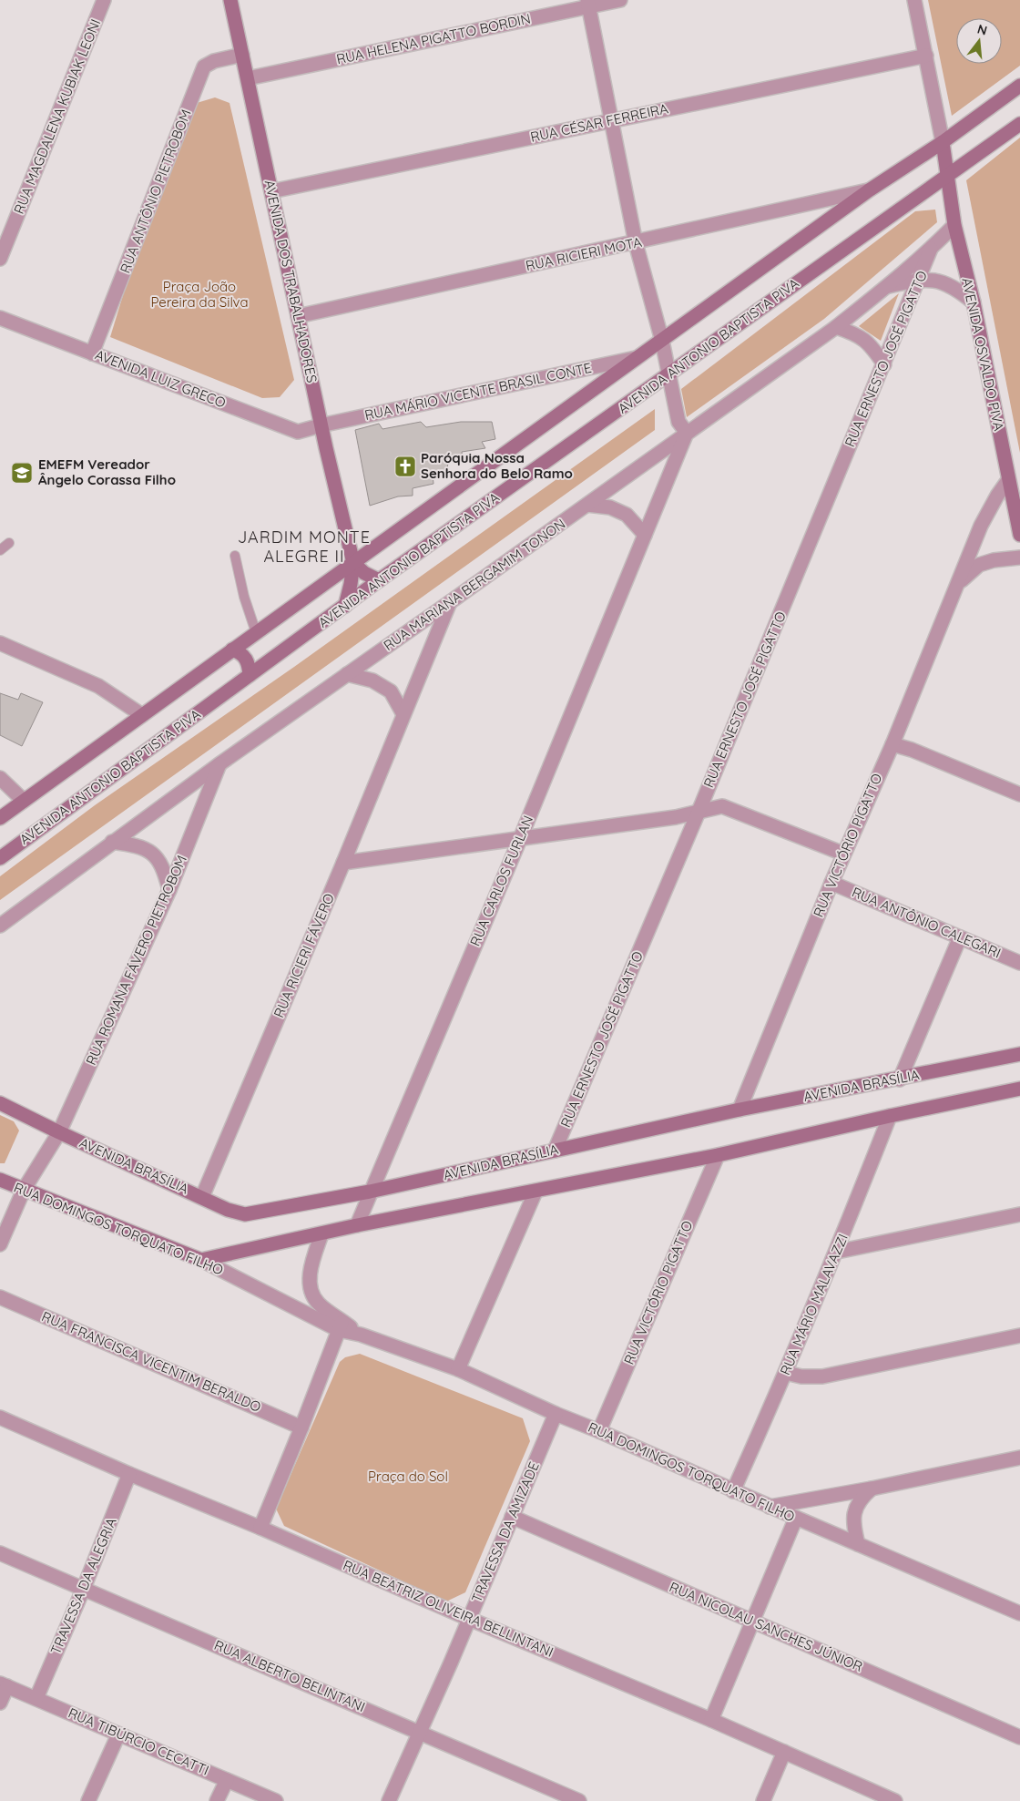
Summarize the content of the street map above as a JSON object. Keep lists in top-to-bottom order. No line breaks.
{"streets":{"main road":["AVENIDA DOS TRABALHADORES","AVENIDA ANTONIO BAPTISTA PIVA","AVENIDA OSVALDO PIVA","AVENIDA BRASÍLIA","RUA DOMINGOS TORQUATO FILHO"],"street":["RUA HELENA PIGATTO BORDIN","RUA MAGDALENA KUBIAK LEONI","RUA CÉSAR FERREIRA","RUA ANTÔNIO PIETROBOM","RUA RICIERI MOTA","RUA ERNESTO JOSÉ PIGATTO","AVENIDA LUIZ GRECO","RUA MÁRIO VICENTE BRASIL CONTE","RUA MARIANA BERGAMIM TONON","RUA VICTÓRIO PIGATTO","RUA CARLOS FURLAN","RUA ANTÔNIO CALEGARI","RUA RICIERI FÁVERO","RUA ROMANA FÁVERO PIETROBOM","RUA MÁRIO MALAVAZZI","RUA FRANCISCA VICENTIM BERALDO","TRAVESSA DA AMIZADE","TRAVESSA DA ALEGRIA","RUA BEATRIZ OLIVEIRA BELLINTANI","RUA NICOLAU SANCHES JÚNIOR","RUA ALBERTO BELINTANI","RUA TIBÚRCIO CECATTI"]},"crossings":[["RUA HELENA PIGATTO BORDIN","AVENIDA DOS TRABALHADORES"],["RUA CÉSAR FERREIRA","AVENIDA DOS TRABALHADORES"],["RUA ANTÔNIO PIETROBOM","AVENIDA DOS TRABALHADORES"],["RUA ANTÔNIO PIETROBOM","AVENIDA LUIZ GRECO"],["RUA RICIERI MOTA","AVENIDA DOS TRABALHADORES"],["AVENIDA DOS TRABALHADORES","AVENIDA ANTONIO BAPTISTA PIVA"],["AVENIDA DOS TRABALHADORES","AVENIDA LUIZ GRECO"],["AVENIDA DOS TRABALHADORES","RUA MÁRIO VICENTE BRASIL CONTE"],["AVENIDA ANTONIO BAPTISTA PIVA","AVENIDA OSVALDO PIVA"],["AVENIDA OSVALDO PIVA","RUA MARIANA BERGAMIM TONON"],["AVENIDA OSVALDO PIVA","RUA VICTÓRIO PIGATTO"],["RUA ERNESTO JOSÉ PIGATTO","RUA MARIANA BERGAMIM TONON"],["RUA ERNESTO JOSÉ PIGATTO","AVENIDA BRASÍLIA"],["AVENIDA LUIZ GRECO","RUA MÁRIO VICENTE BRASIL CONTE"],["RUA MARIANA BERGAMIM TONON","RUA CARLOS FURLAN"],["RUA MARIANA BERGAMIM TONON","RUA RICIERI FÁVERO"],["RUA MARIANA BERGAMIM TONON","RUA ROMANA FÁVERO PIETROBOM"],["RUA VICTÓRIO PIGATTO","RUA ANTÔNIO CALEGARI"],["RUA VICTÓRIO PIGATTO","AVENIDA BRASÍLIA"],["RUA VICTÓRIO PIGATTO","RUA DOMINGOS TORQUATO FILHO"],["RUA CARLOS FURLAN","AVENIDA BRASÍLIA"],["RUA RICIERI FÁVERO","AVENIDA BRASÍLIA"],["RUA ROMANA FÁVERO PIETROBOM","AVENIDA BRASÍLIA"],["RUA ROMANA FÁVERO PIETROBOM","RUA DOMINGOS TORQUATO FILHO"],["RUA DOMINGOS TORQUATO FILHO","RUA MÁRIO MALAVAZZI"],["RUA DOMINGOS TORQUATO FILHO","TRAVESSA DA AMIZADE"],["TRAVESSA DA AMIZADE","RUA BEATRIZ OLIVEIRA BELLINTANI"],["TRAVESSA DA AMIZADE","RUA NICOLAU SANCHES JÚNIOR"],["TRAVESSA DA AMIZADE","RUA ALBERTO BELINTANI"],["TRAVESSA DA ALEGRIA","RUA BEATRIZ OLIVEIRA BELLINTANI"],["TRAVESSA DA ALEGRIA","RUA ALBERTO BELINTANI"],["TRAVESSA DA ALEGRIA","RUA TIBÚRCIO CECATTI"]],"districts":["JARDIM MONTE ALEGRE II"],"parks":["Praça João Pereira da Silva","Praça do Sol"],"places":{"church":["Paróquia Nossa Senhora do Belo Ramo"],"school or university":["EMEFM Vereador Ângelo Corassa Filho"]},"north":"top"}
